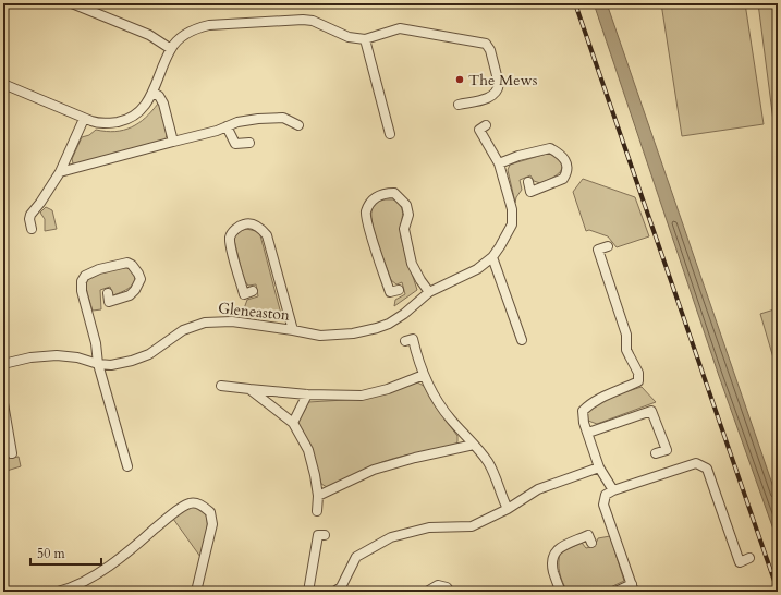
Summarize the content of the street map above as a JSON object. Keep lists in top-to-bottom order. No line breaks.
{"streets":{"street":["Gleneaston"]},"places":["The Mews"],"scale_bar":"50 m"}
